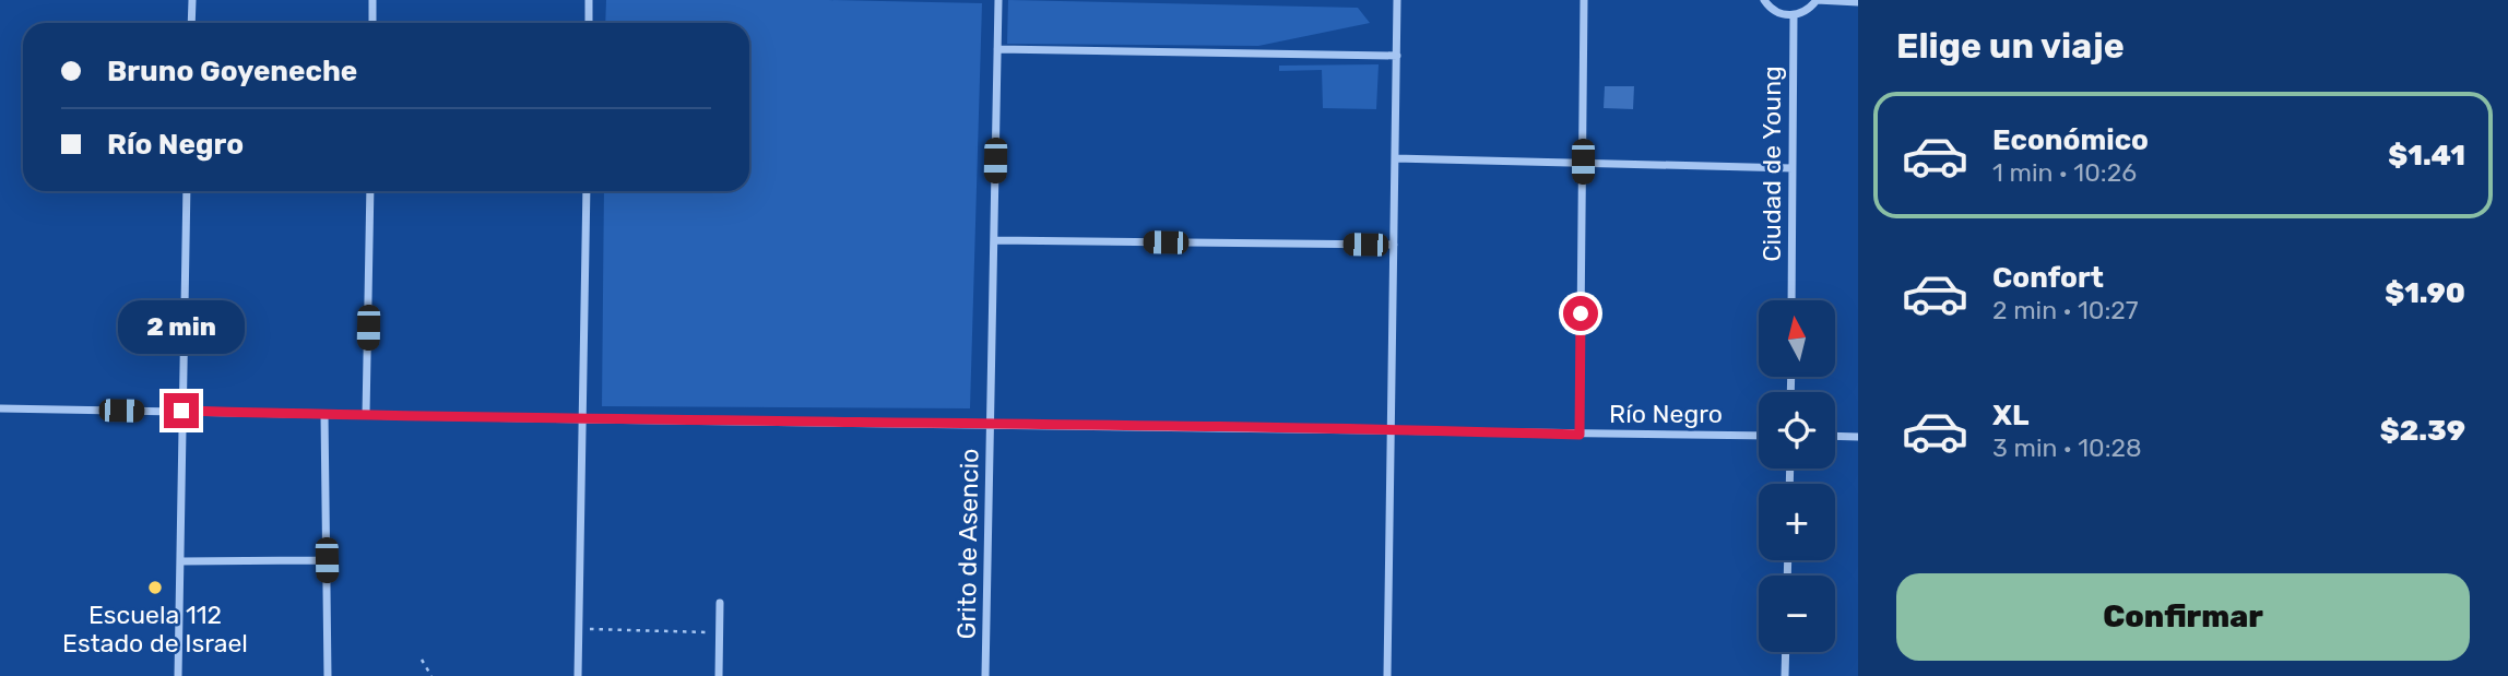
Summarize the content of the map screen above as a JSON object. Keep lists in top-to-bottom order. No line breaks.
{"streets":{"street":["Ciudad de Young","Río Negro","Grito de Asencio"]},"crossings":[["Río Negro","Grito de Asencio"]],"places":["Escuela 112 Estado de Israel"],"north":"top","page":{"heading":"Elige un viaje","banner":["Bruno Goyeneche","Río Negro"],"list":[{"name":"Económico","note":"1 min · 10:26","value":"$1.41"},{"name":"Confort","note":"2 min · 10:27","value":"$1.90"},{"name":"XL","note":"3 min · 10:28","value":"$2.39"}],"map_buttons":["+","−"],"bubble":"2 min","buttons":"Confirmar"}}
